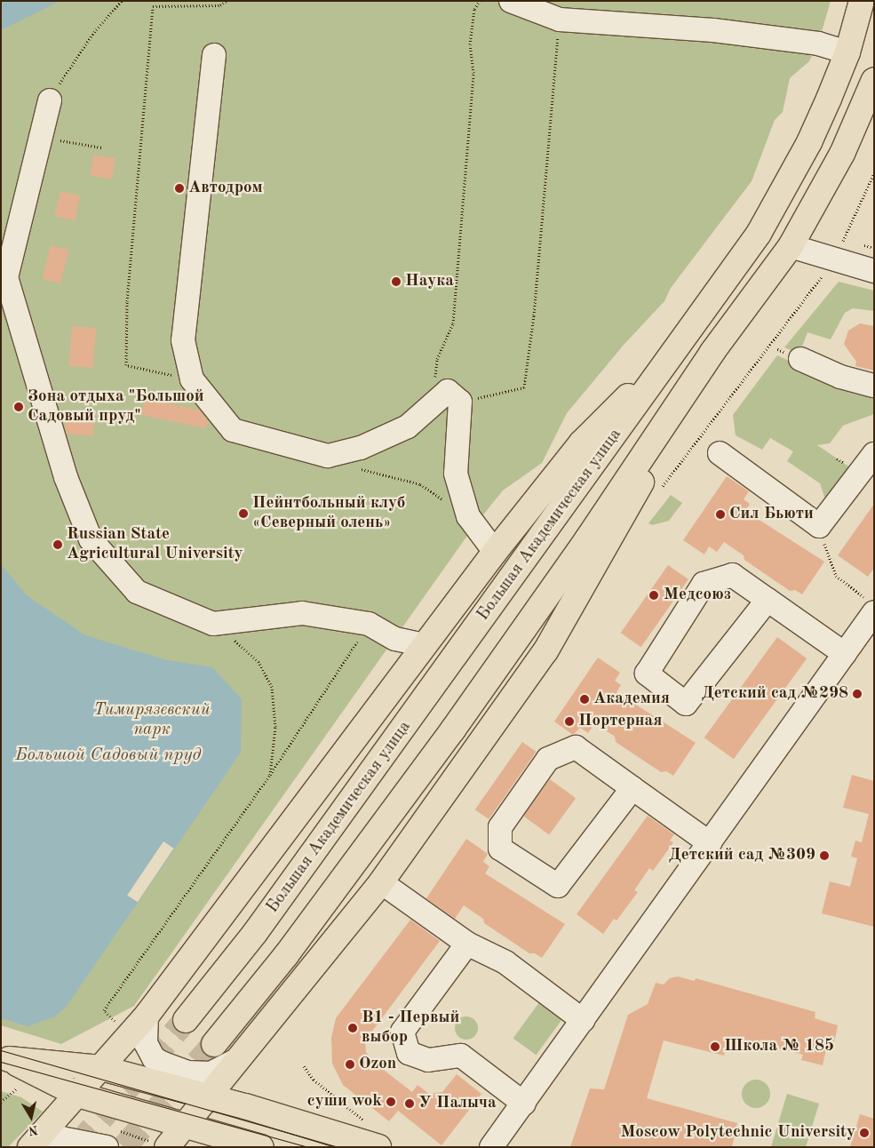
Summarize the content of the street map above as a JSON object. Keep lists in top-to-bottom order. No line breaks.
{"streets":{"main road":["Большая Академическая улица"]},"water":["Большой Садовый пруд"],"parks":["Тимирязевский парк"],"places":["Автодром","Наука","Зона отдыха \"Большой Садовый пруд\"","Пейнтбольный клуб «Северный олень»","Сил Бьюти","Russian State Agricultural University","Медсоюз","Детский сад №298","Академия","Портерная","Детский сад №309","В1 - Первый выбор","Школа № 185","Ozon","суши wok","У Палыча","Moscow Polytechnic University"],"north":"bottom"}
